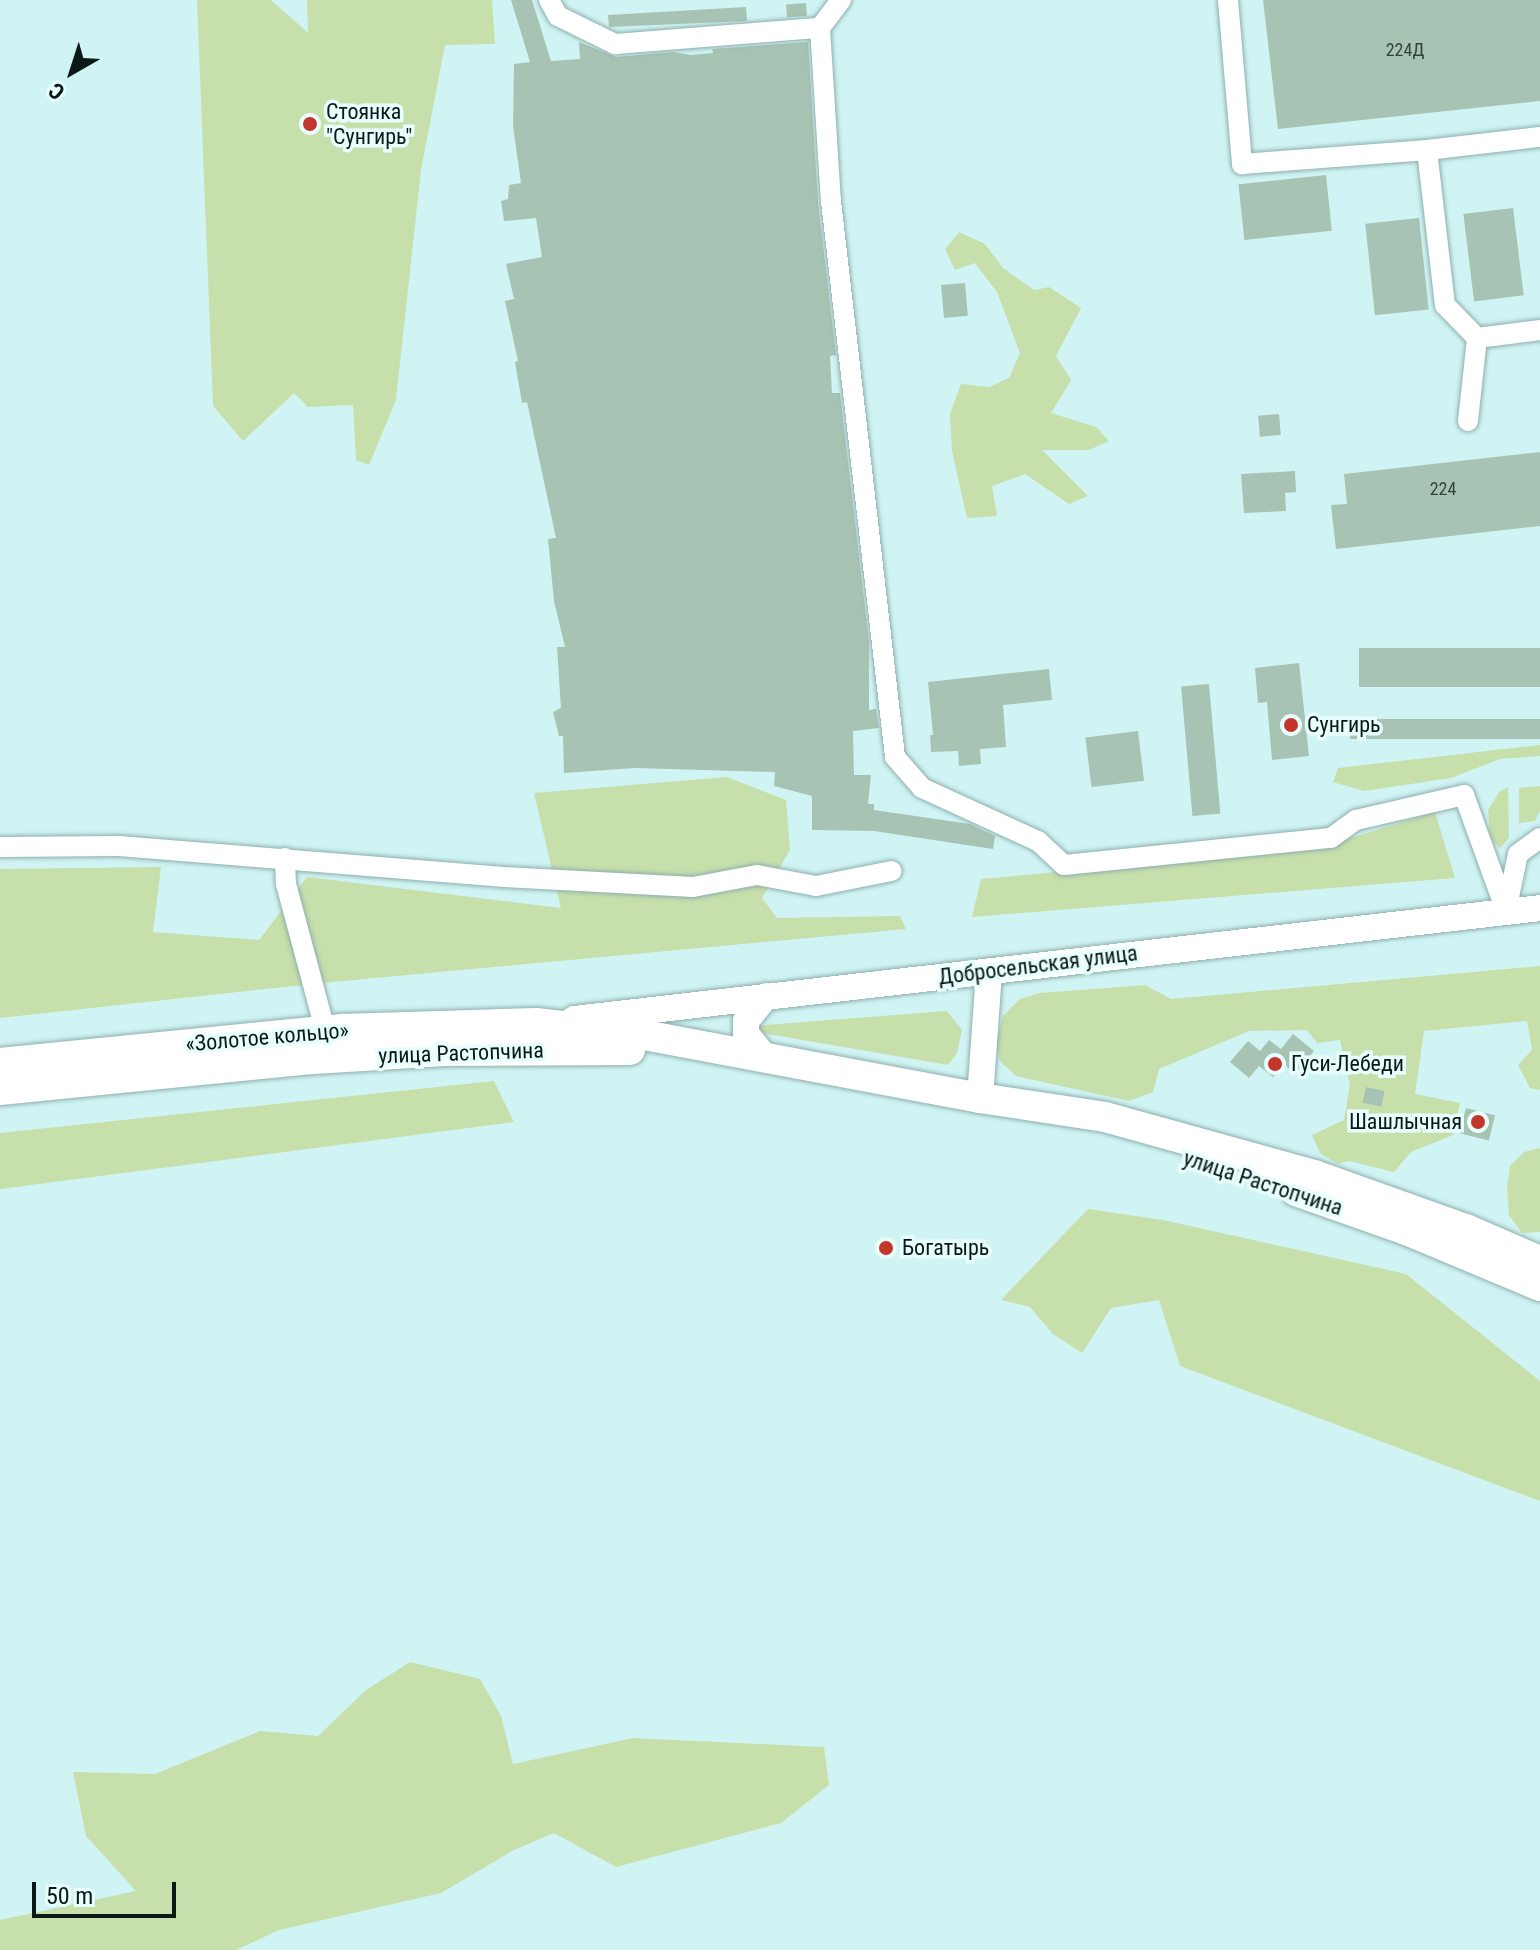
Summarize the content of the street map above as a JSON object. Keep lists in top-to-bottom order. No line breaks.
{"streets":{"highway":["«Золотое кольцо»","улица Растопчина"],"main road":["Добросельская улица"]},"crossings":[["Добросельская улица","«Золотое кольцо»"],["Добросельская улица","улица Растопчина"],["«Золотое кольцо»","улица Растопчина"]],"places":["Стоянка \"Сунгирь\"","Сунгирь","Гуси-Лебеди","Шашлычная","Богатырь"],"house_numbers":["224Д","224"],"scale_bar":"50 m","north":"bottom left"}
